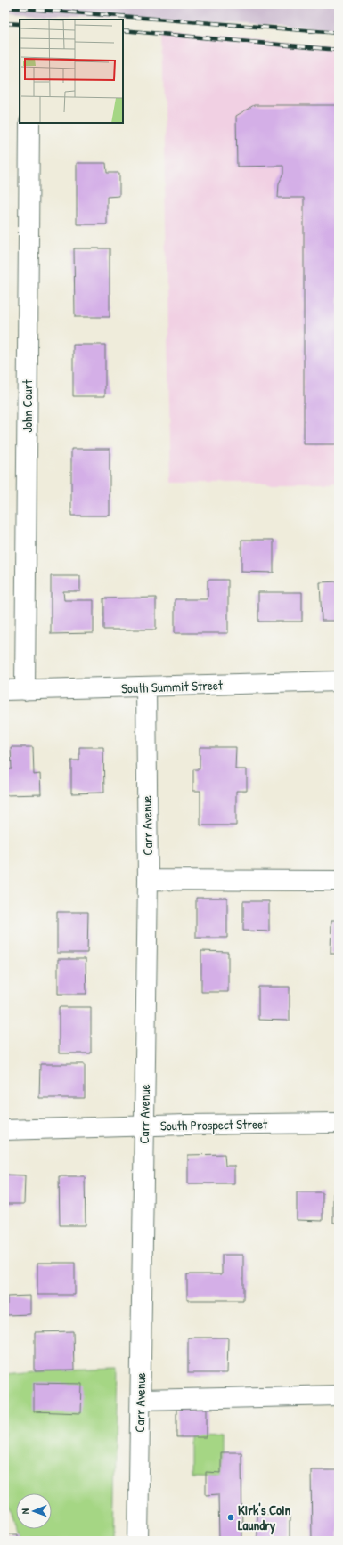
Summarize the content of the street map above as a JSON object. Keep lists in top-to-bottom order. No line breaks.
{"streets":{"street":["John Court","South Summit Street","Carr Avenue","South Prospect Street"]},"crossings":[["John Court","South Summit Street"],["South Summit Street","Carr Avenue"],["Carr Avenue","South Prospect Street"]],"places":["Kirk's Coin Laundry"],"north":"left"}
